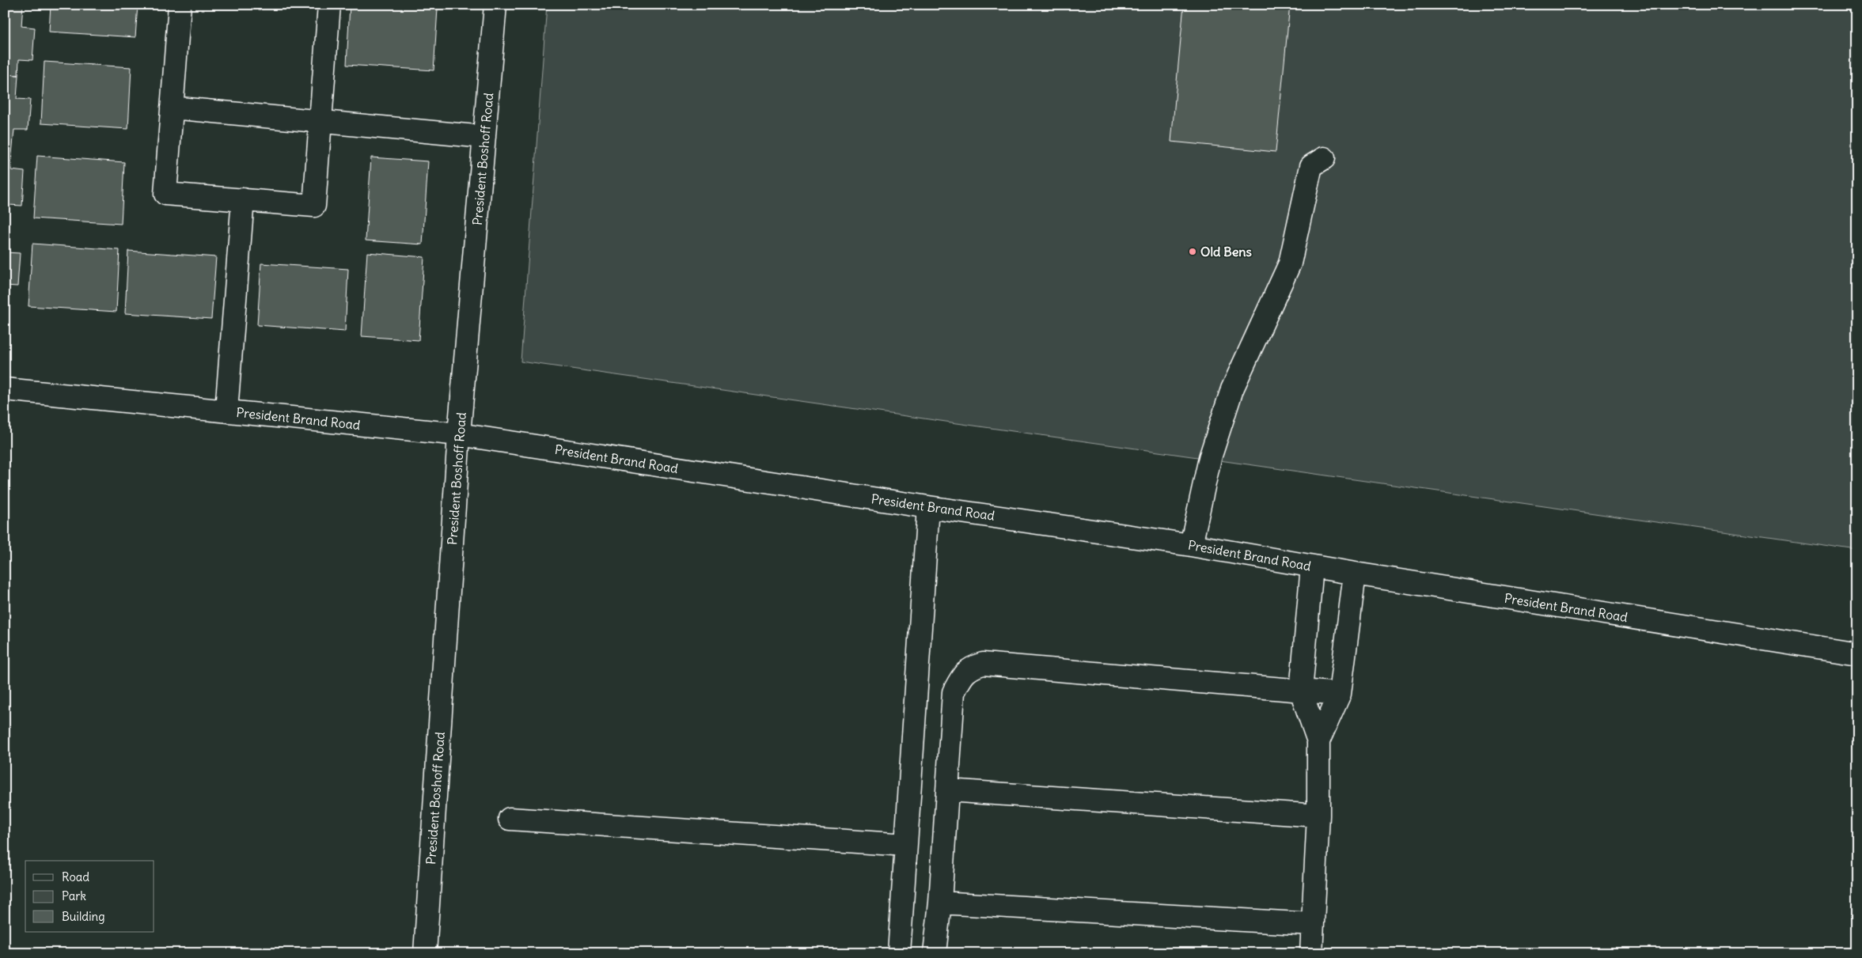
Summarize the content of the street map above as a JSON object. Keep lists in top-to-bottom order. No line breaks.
{"streets":{"street":["President Boshoff Road","President Brand Road"]},"crossings":[["President Boshoff Road","President Brand Road"]],"places":["Old Bens"],"legend":["Road","Park","Building"]}
